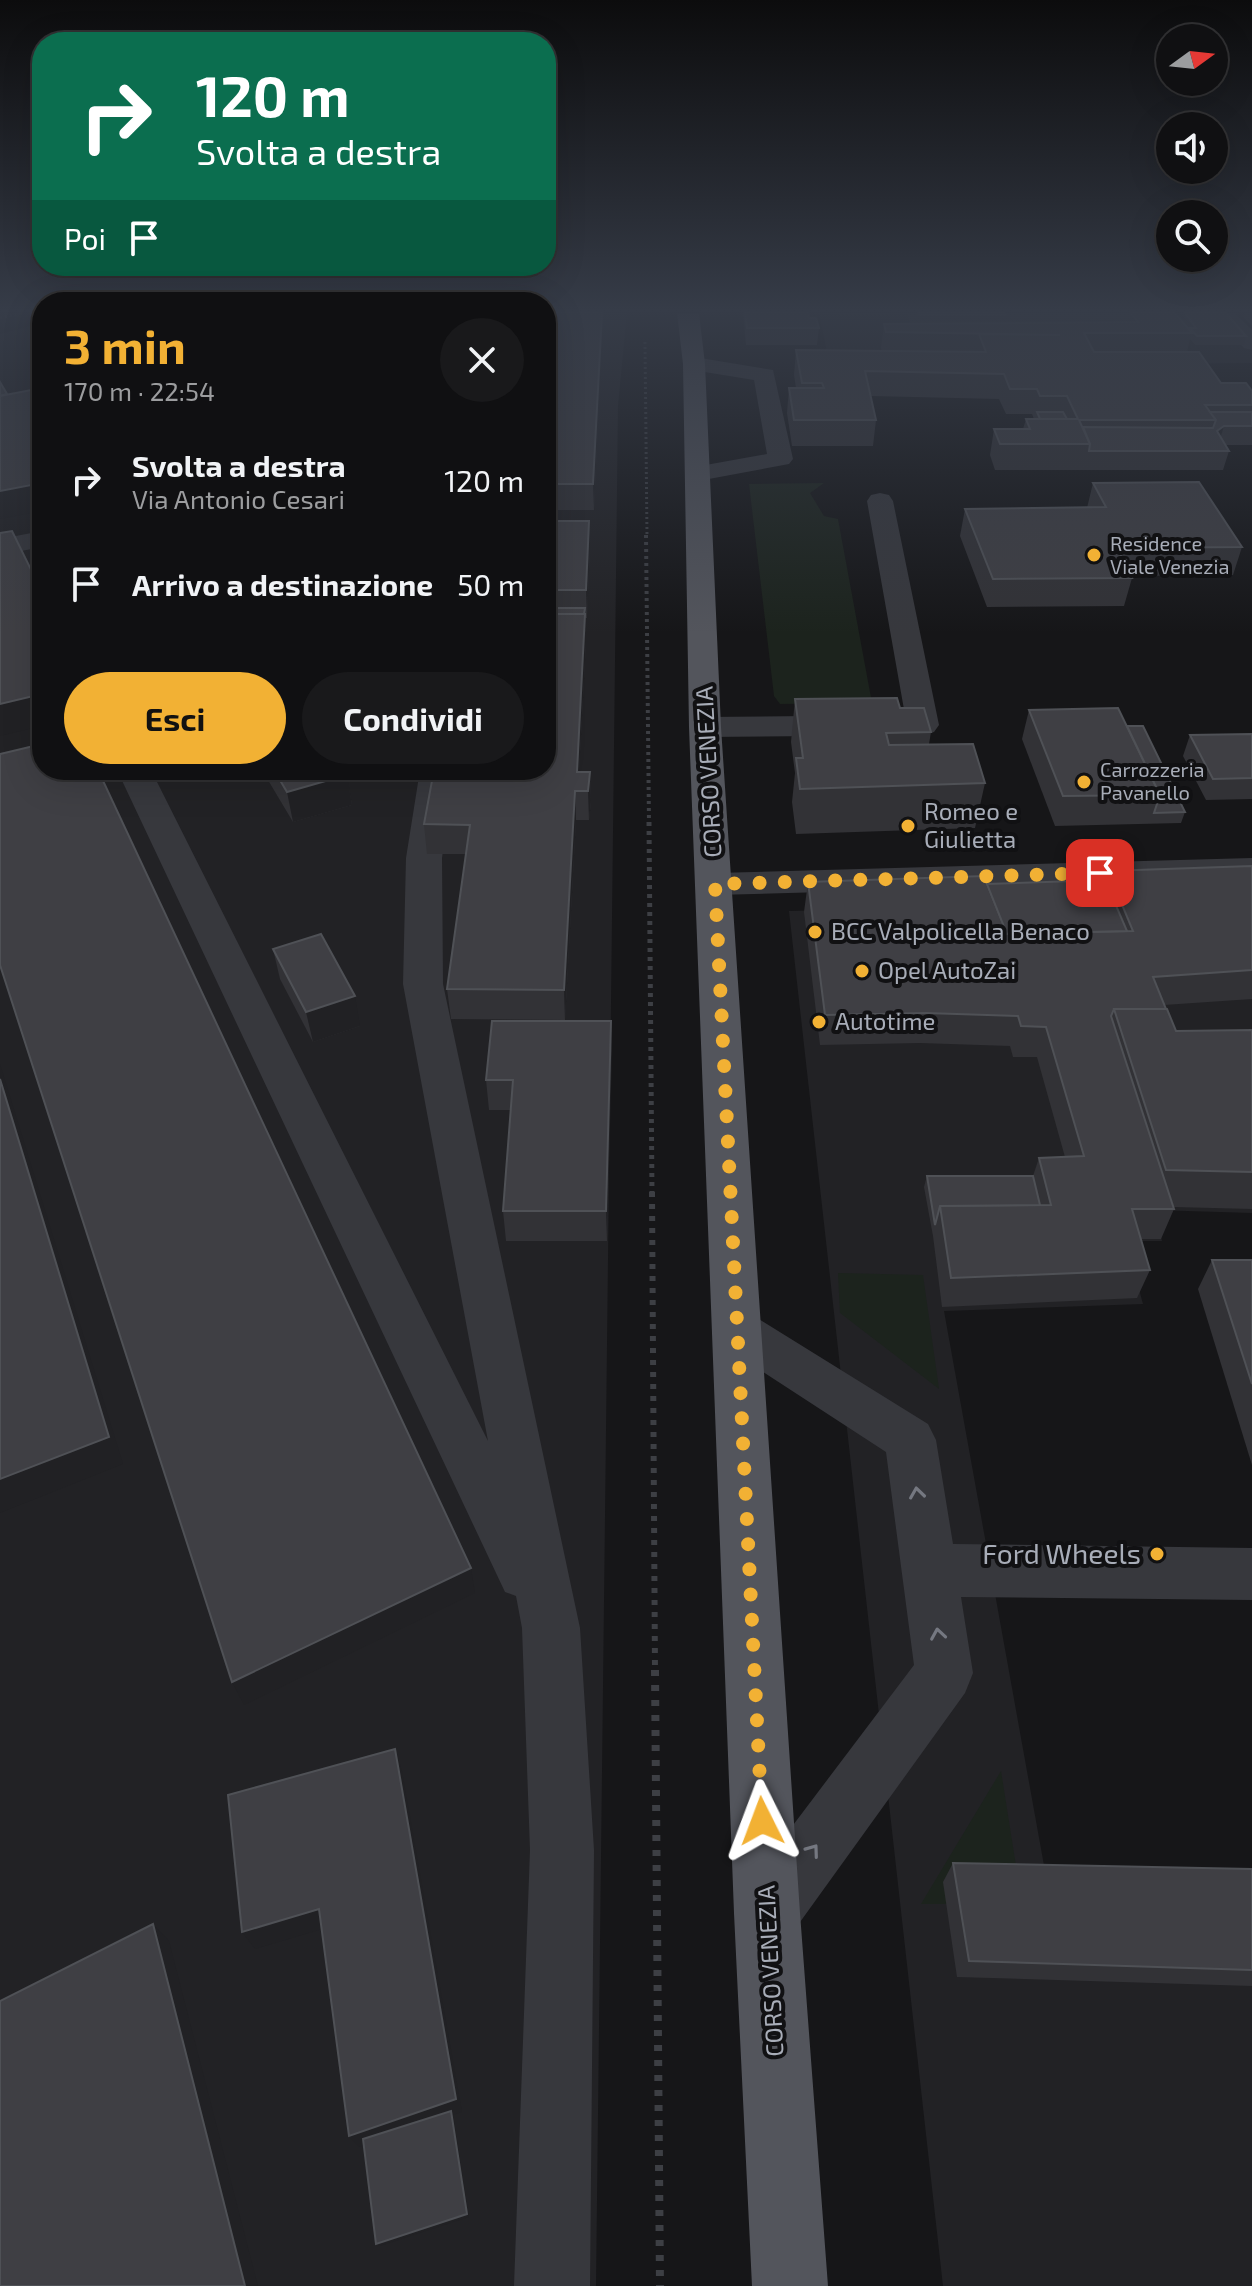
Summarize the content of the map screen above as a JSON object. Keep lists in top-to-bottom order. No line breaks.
{"streets":{"main road":["CORSO VENEZIA"]},"places":["Residence Viale Venezia","Carrozzeria Pavanello","Romeo e Giulietta","BCC Valpolicella Benaco","Opel AutoZai","Autotime","Ford Wheels"],"north":"right","page":{"turn":["120 m","Svolta a destra"],"then":"Poi","heading":["3 min","170 m · 22:54"],"list":[{"name":"Svolta a destra","note":"Via Antonio Cesari","value":"120 m"},{"name":"Arrivo a destinazione","value":"50 m"}],"buttons":["Esci","Condividi"]}}
